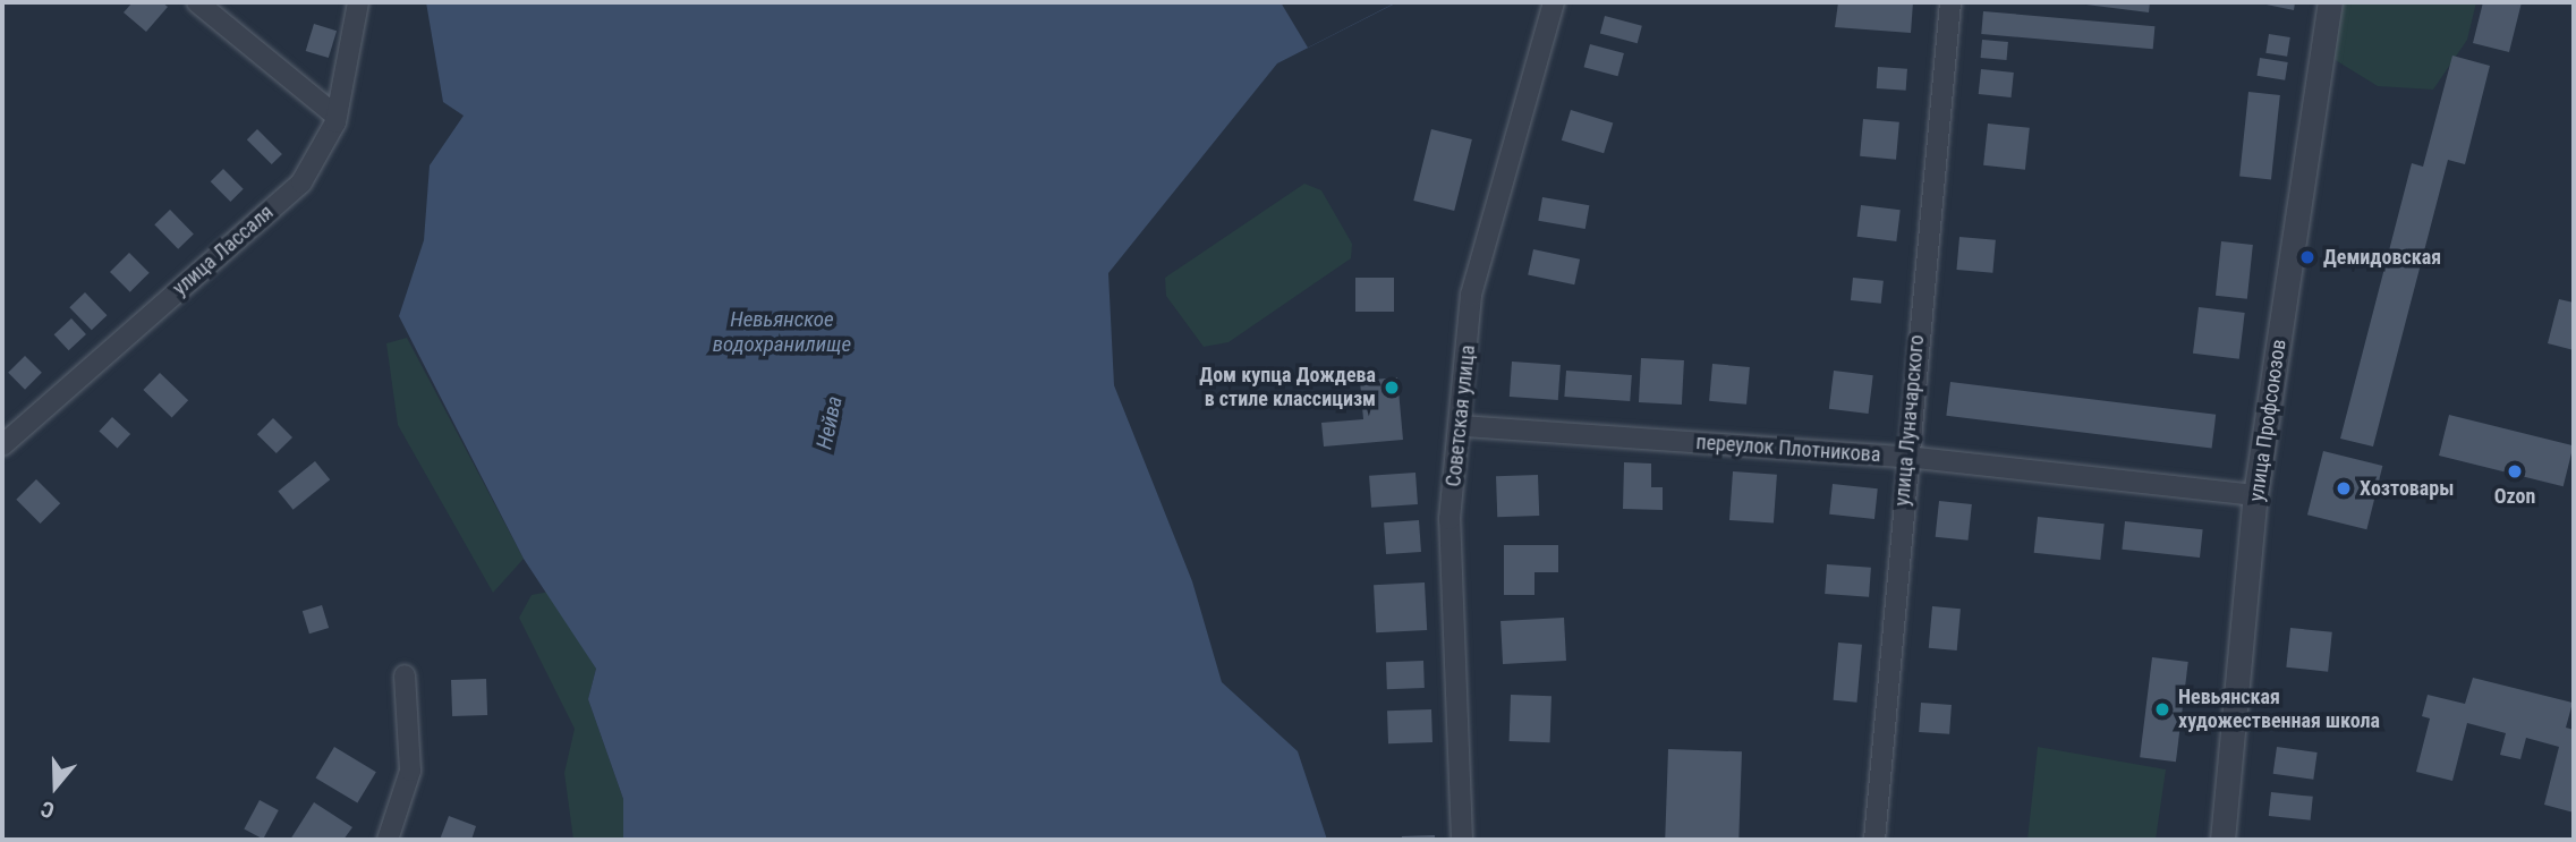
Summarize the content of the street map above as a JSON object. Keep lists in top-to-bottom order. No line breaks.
{"streets":{"street":["улица Лассаля","Советская улица","улица Луначарского","улица Профсоюзов","переулок Плотникова"]},"crossings":[["Советская улица","переулок Плотникова"],["улица Луначарского","переулок Плотникова"],["улица Профсоюзов","переулок Плотникова"]],"water":["Невьянское водохранилище","Нейва"],"places":["Демидовская","Дом купца Дождева в стиле классицизм","Ozon","Хозтовары","Невьянская художественная школа"],"north":"bottom"}
